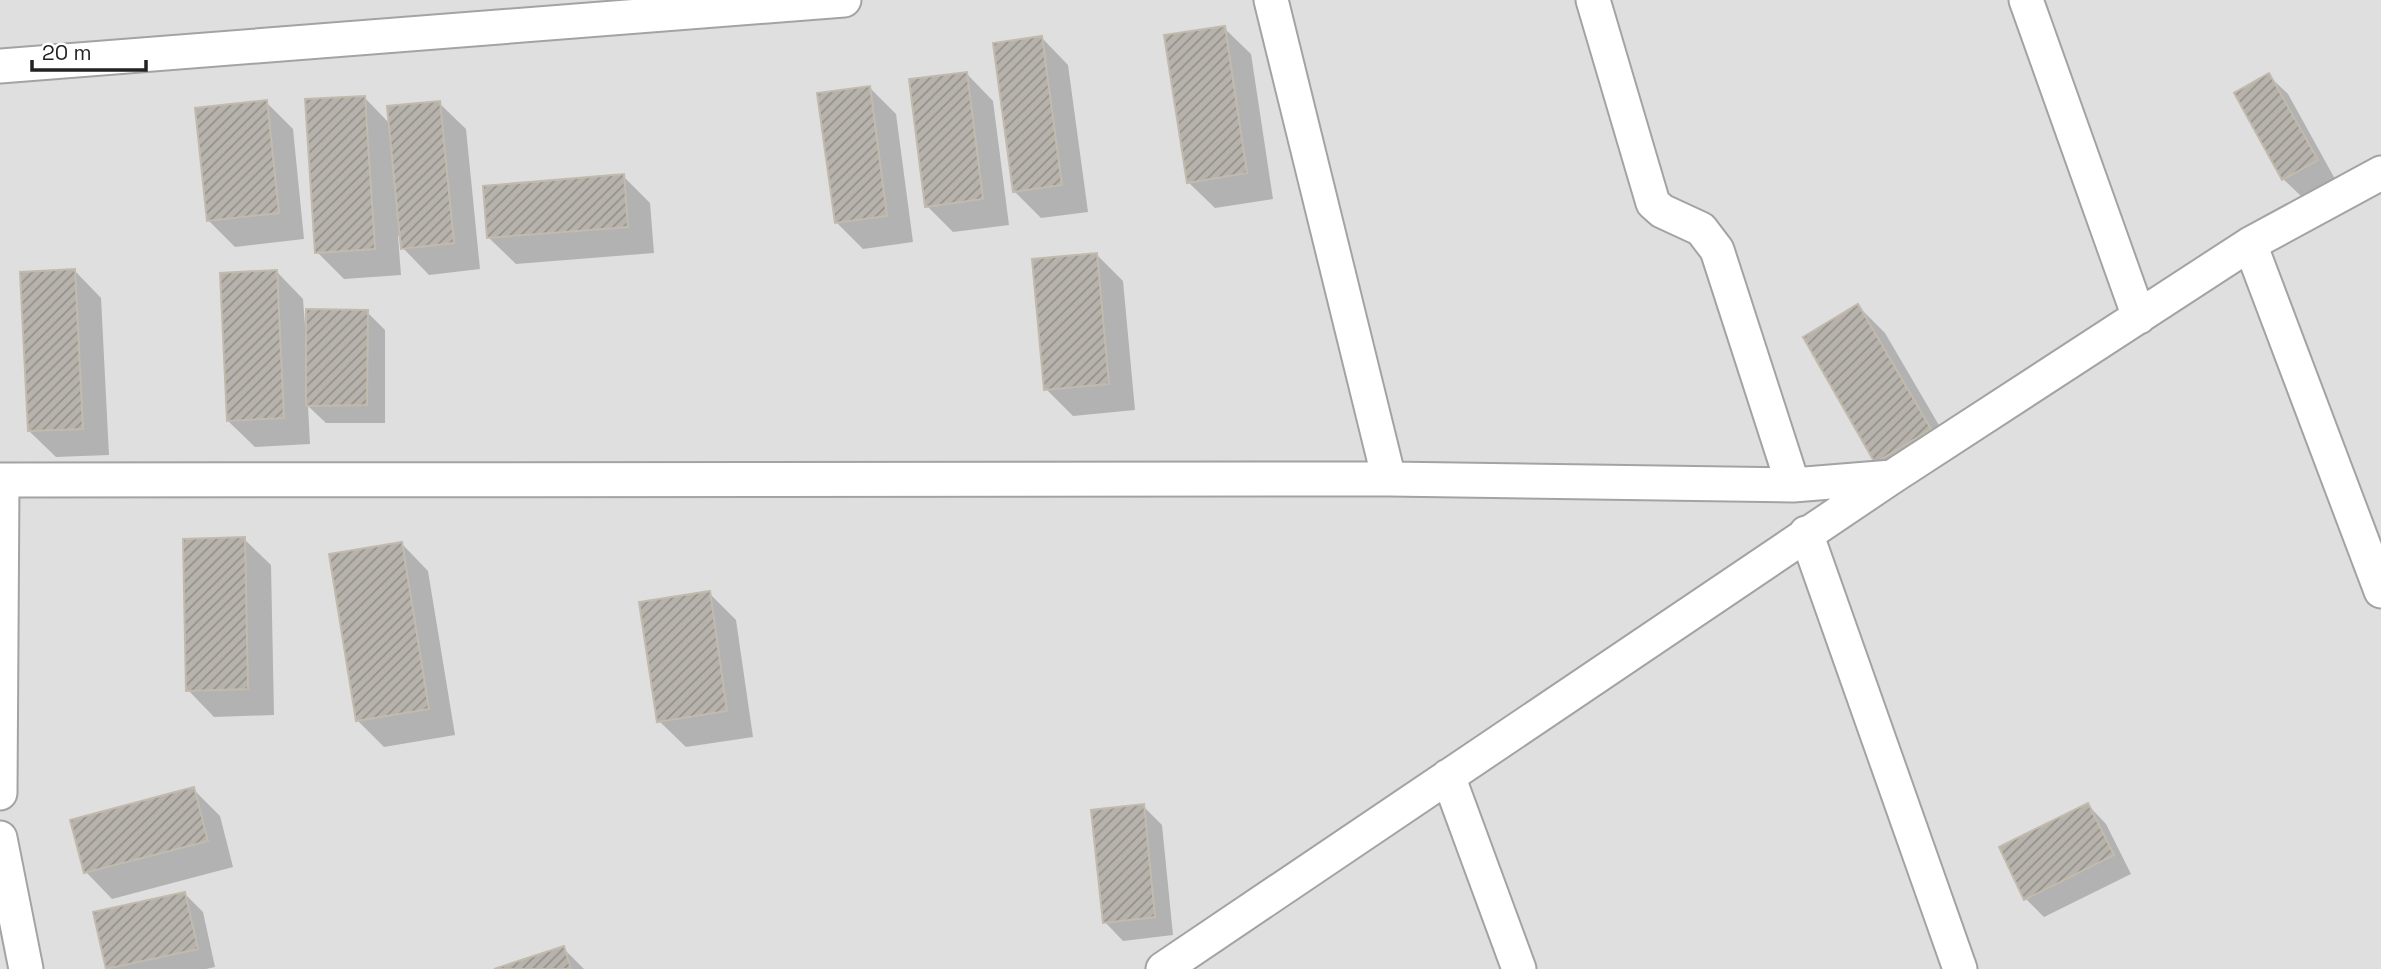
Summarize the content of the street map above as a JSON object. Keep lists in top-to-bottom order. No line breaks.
{"scale_bar":"20 m"}
